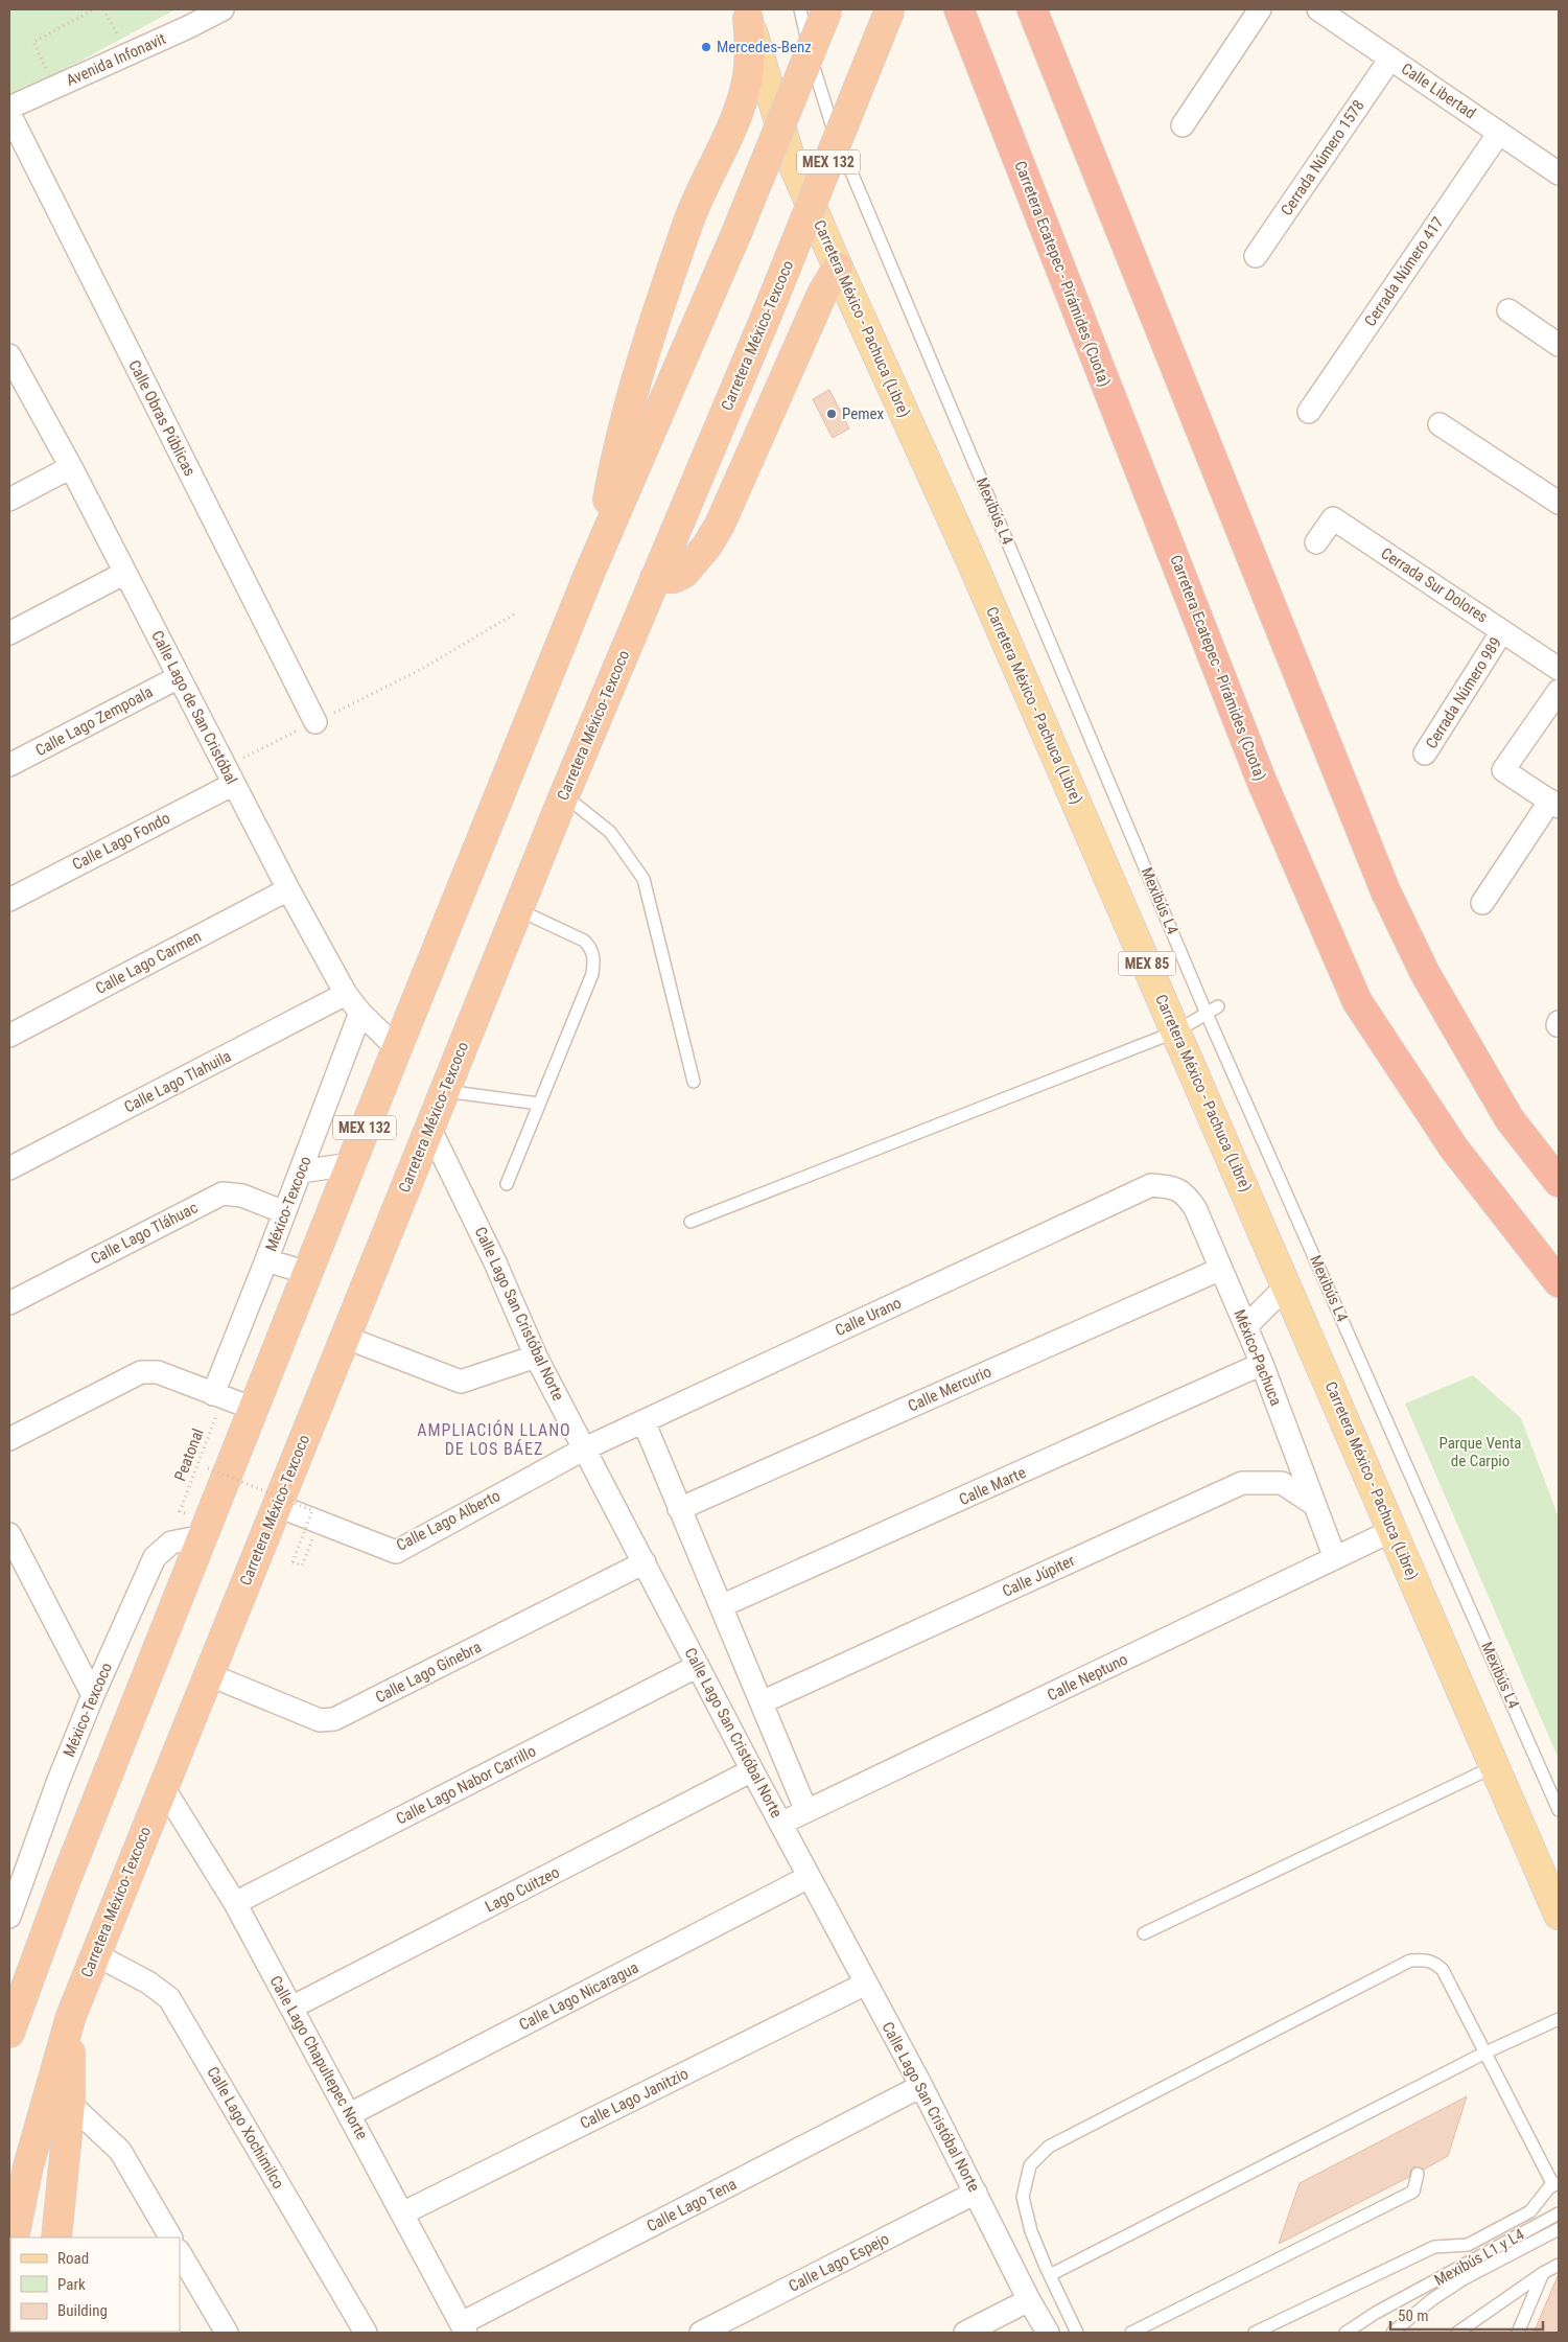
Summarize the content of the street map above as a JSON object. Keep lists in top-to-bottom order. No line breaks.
{"streets":{"highway":["MEX 132","Carretera Ecatepec - Pirámides (Cuota)","Carretera México-Texcoco"],"main road":["Carretera México - Pachuca (Libre)","MEX 85"],"street":["Avenida Infonavit","Calle Libertad","Cerrada Número 1578","Cerrada Número 417","Calle Obras Públicas","Cerrada Sur Dolores","Cerrada Número 989","Calle Lago de San Cristóbal","Calle Lago Zempoala","Calle Lago Fondo","Calle Lago Carmen","Calle Lago Tlahuila","México-Texcoco","Calle Lago Tláhuac","Calle Lago San Cristóbal Norte","Calle Urano","México-Pachuca","Calle Mercurio","Calle Marte","Calle Lago Alberto","Calle Júpiter","Calle Lago Ginebra","Calle Neptuno","Calle Lago Nabor Carrillo","Lago Cuitzeo","Calle Lago Nicaragua","Calle Lago Chapultepec Norte","Calle Lago Janitzio","Calle Lago Xochimilco","Calle Lago Tena","Calle Lago Espejo"],"lane":["Mexibús L4","Mexibús L1 y L4"],"path":["Peatonal"]},"crossings":[["Calle Libertad","Cerrada Número 1578"],["Calle Libertad","Cerrada Número 417"],["MEX 132","Calle Lago de San Cristóbal"],["MEX 132","México-Texcoco"],["MEX 132","Peatonal"],["Carretera México - Pachuca (Libre)","Calle Neptuno"],["Carretera México-Texcoco","Calle Lago San Cristóbal Norte"],["Carretera México-Texcoco","Calle Lago Alberto"],["Carretera México-Texcoco","Calle Lago Ginebra"],["Carretera México-Texcoco","Calle Lago Chapultepec Norte"],["Carretera México-Texcoco","Calle Lago Xochimilco"],["Cerrada Sur Dolores","Cerrada Número 989"],["Calle Lago de San Cristóbal","Calle Lago Zempoala"],["Calle Lago de San Cristóbal","Calle Lago Fondo"],["Calle Lago de San Cristóbal","Calle Lago Carmen"],["Calle Lago de San Cristóbal","Calle Lago Tlahuila"],["Calle Lago de San Cristóbal","México-Texcoco"],["México-Texcoco","Calle Lago Tláhuac"],["México-Texcoco","Peatonal"],["Calle Lago San Cristóbal Norte","Calle Urano"],["Calle Lago San Cristóbal Norte","Calle Mercurio"],["Calle Lago San Cristóbal Norte","Calle Marte"],["Calle Lago San Cristóbal Norte","Calle Lago Alberto"],["Calle Lago San Cristóbal Norte","Calle Júpiter"],["Calle Lago San Cristóbal Norte","Calle Lago Ginebra"],["Calle Lago San Cristóbal Norte","Calle Neptuno"],["Calle Lago San Cristóbal Norte","Calle Lago Nabor Carrillo"],["Calle Lago San Cristóbal Norte","Lago Cuitzeo"],["Calle Lago San Cristóbal Norte","Calle Lago Nicaragua"],["Calle Lago San Cristóbal Norte","Calle Lago Janitzio"],["Calle Lago San Cristóbal Norte","Calle Lago Tena"],["Calle Lago San Cristóbal Norte","Calle Lago Espejo"],["Calle Urano","México-Pachuca"],["Calle Urano","Calle Lago Alberto"],["México-Pachuca","Calle Mercurio"],["México-Pachuca","Calle Marte"],["México-Pachuca","Calle Júpiter"],["México-Pachuca","Calle Neptuno"],["Peatonal","Calle Lago Alberto"],["Calle Lago Nabor Carrillo","Calle Lago Chapultepec Norte"],["Lago Cuitzeo","Calle Lago Chapultepec Norte"],["Calle Lago Nicaragua","Calle Lago Chapultepec Norte"],["Calle Lago Chapultepec Norte","Calle Lago Janitzio"],["Calle Lago Chapultepec Norte","Calle Lago Tena"]],"districts":["AMPLIACIÓN LLANO DE LOS BÁEZ"],"parks":["Parque Venta de Carpio"],"places":["Mercedes-Benz","Pemex"],"legend":["Road","Park","Building"],"scale_bar":"50 m"}
